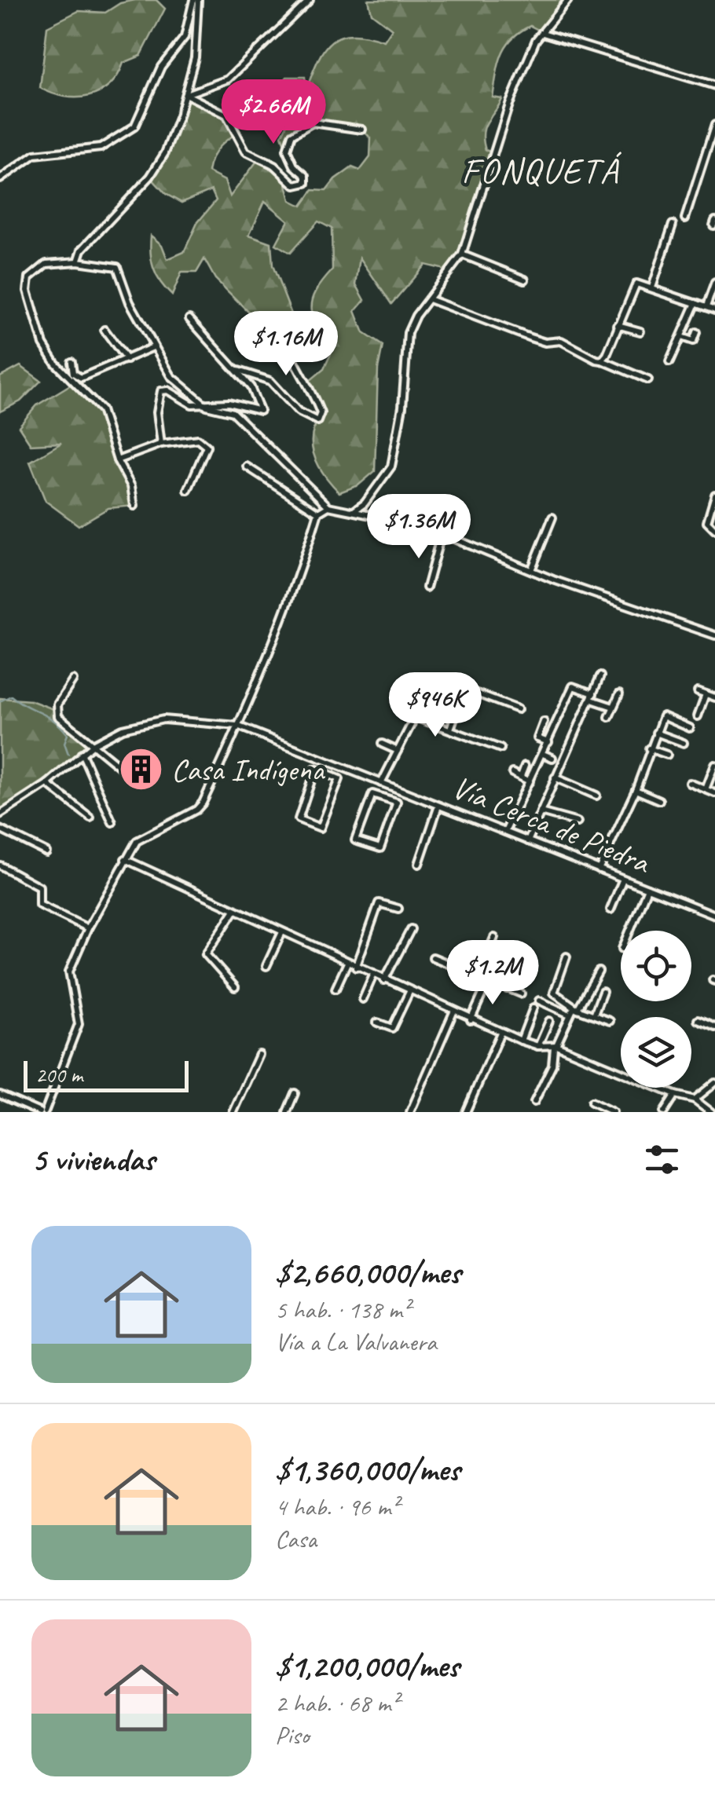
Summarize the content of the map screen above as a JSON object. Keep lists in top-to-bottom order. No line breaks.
{"streets":{"street":["Vía Cerca de Piedra"]},"districts":["FONQUETÁ"],"places":{"building":["Casa Indígena"]},"scale_bar":"200 m","page":{"price":["$2.66M","$1.16M","$1.36M","$946K","$1.2M"],"scale":"200 m","heading":"5 viviendas","list":[{"name":"$2,660,000/mes","note":"5 hab. · 138 m² · Vía a La Valvanera"},{"name":"$1,360,000/mes","note":"4 hab. · 96 m² · Casa"},{"name":"$1,200,000/mes","note":"2 hab. · 68 m² · Piso"}]}}
